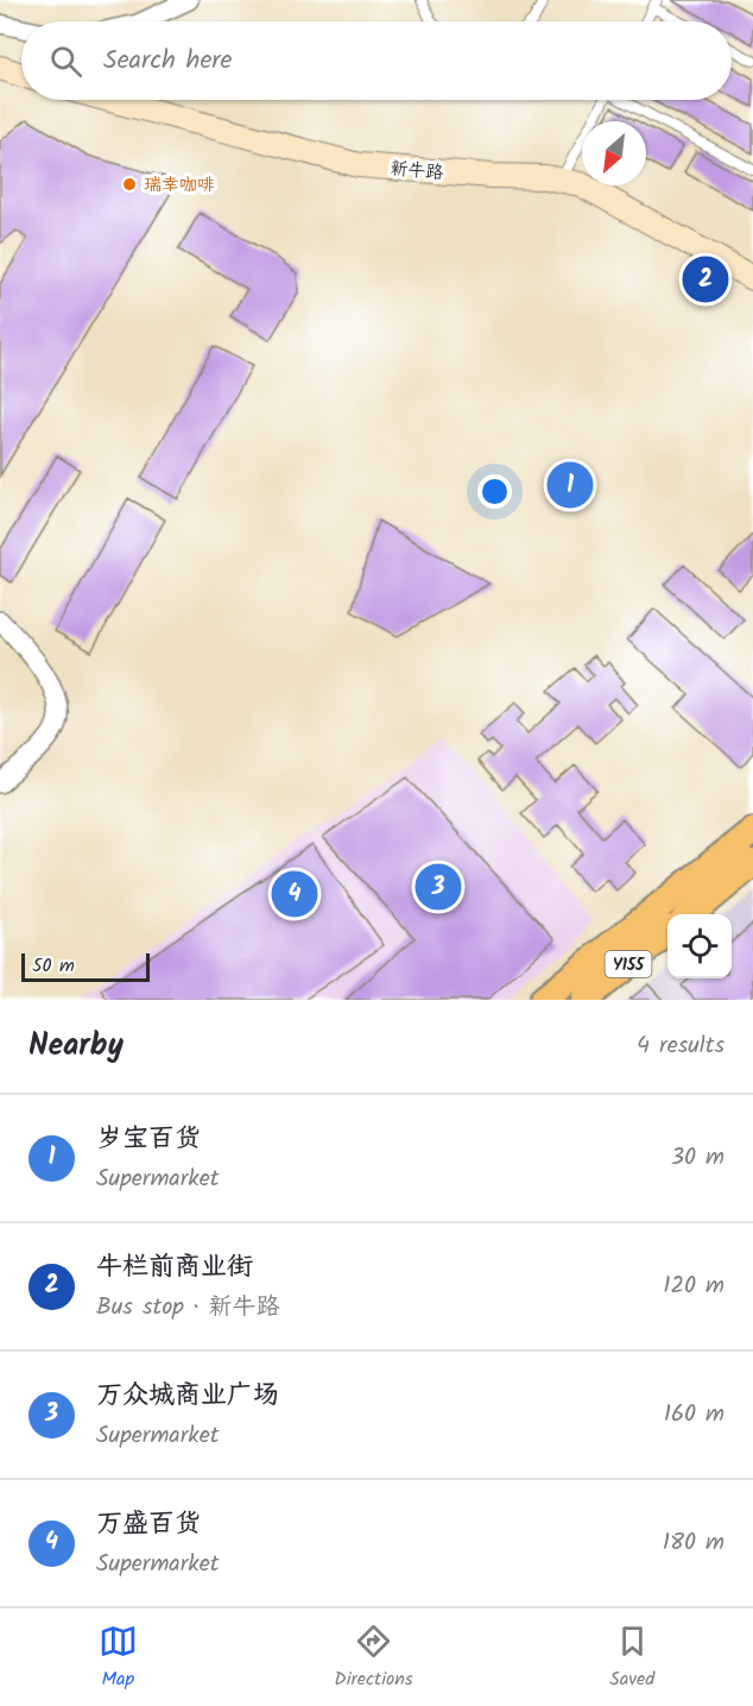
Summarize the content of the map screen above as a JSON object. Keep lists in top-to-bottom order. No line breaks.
{"streets":{"main road":["Y155"],"street":["新牛路"]},"places":["瑞幸咖啡"],"scale_bar":"50 m","north":"bottom left","page":{"search":"Search here","pins":["2","1","3","4"],"scale":"50 m","heading":["Nearby","4 results"],"list":[{"mark":"1","name":"岁宝百货","note":"Supermarket","value":"30 m"},{"mark":"2","name":"牛栏前商业街","note":"Bus stop · 新牛路","value":"120 m"},{"mark":"3","name":"万众城商业广场","note":"Supermarket","value":"160 m"},{"mark":"4","name":"万盛百货","note":"Supermarket","value":"180 m"}],"nav":["Map","Directions","Saved"]}}
